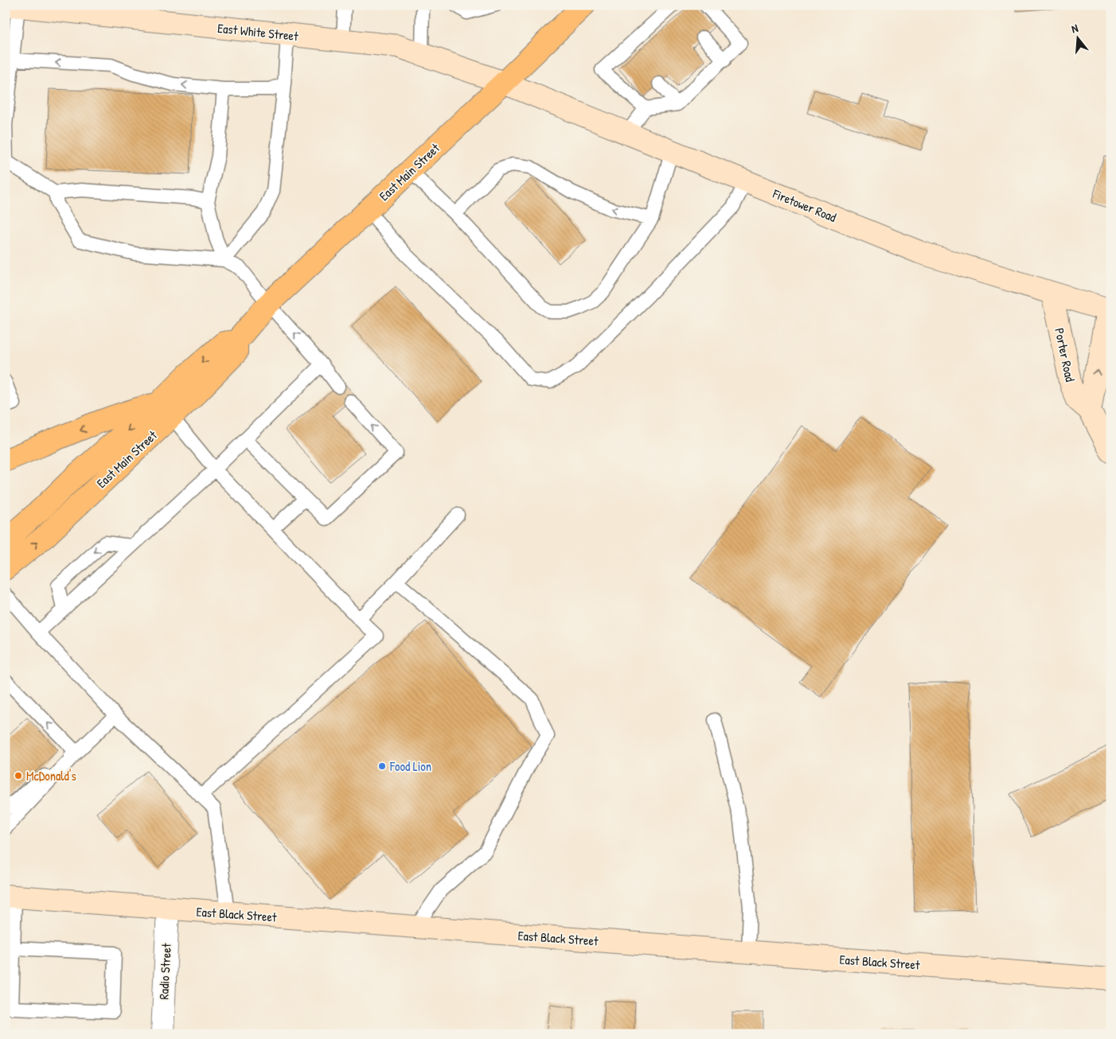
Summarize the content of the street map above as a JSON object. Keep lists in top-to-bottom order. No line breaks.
{"streets":{"highway":["East Main Street"],"street":["East White Street","Firetower Road","Porter Road","East Black Street","Radio Street"]},"crossings":[["East White Street","East Main Street"],["East White Street","Firetower Road"],["East Main Street","Firetower Road"],["Firetower Road","Porter Road"],["East Black Street","Radio Street"]],"one_way":["Porter Road"],"places":["Food Lion","McDonald's"],"north":"top"}
